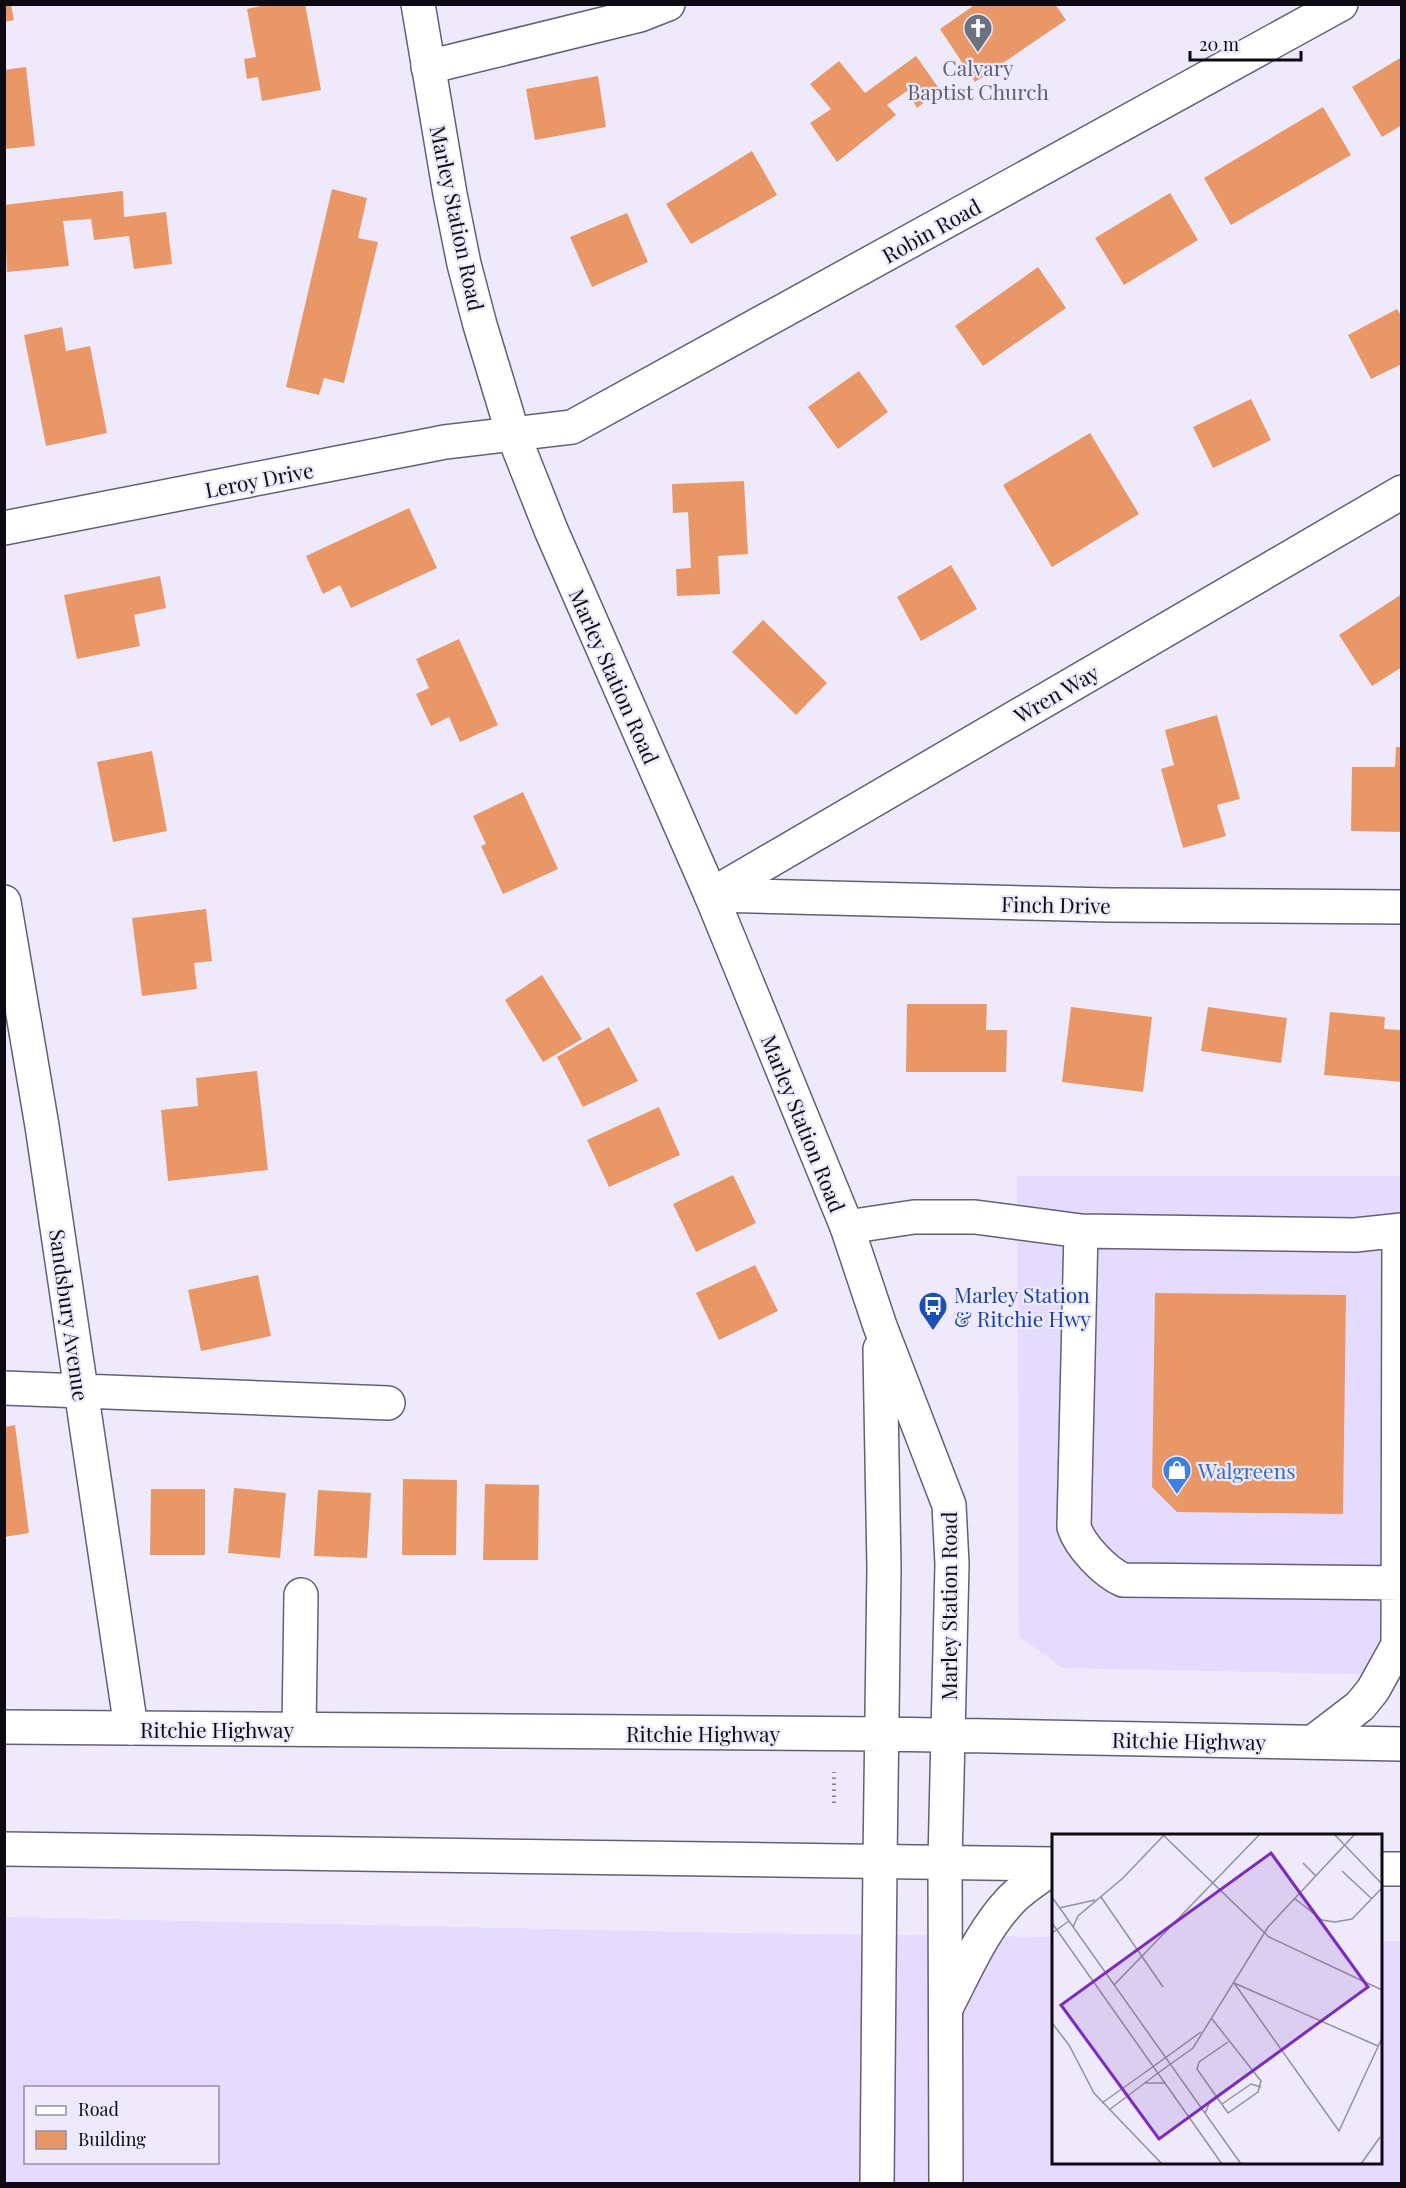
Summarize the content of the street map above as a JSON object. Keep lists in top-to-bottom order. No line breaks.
{"streets":{"main road":["Marley Station Road","Robin Road","Leroy Drive","Wren Way","Finch Drive","Sandsbury Avenue","Ritchie Highway"]},"crossings":[["Marley Station Road","Robin Road"],["Marley Station Road","Leroy Drive"],["Marley Station Road","Wren Way"],["Marley Station Road","Finch Drive"],["Marley Station Road","Ritchie Highway"],["Robin Road","Leroy Drive"],["Wren Way","Finch Drive"],["Sandsbury Avenue","Ritchie Highway"]],"places":{"church":["Calvary Baptist Church"],"bus stop":["Marley Station & Ritchie Hwy"],"shop":["Walgreens"]},"legend":["Road","Building"],"scale_bar":"20 m"}
